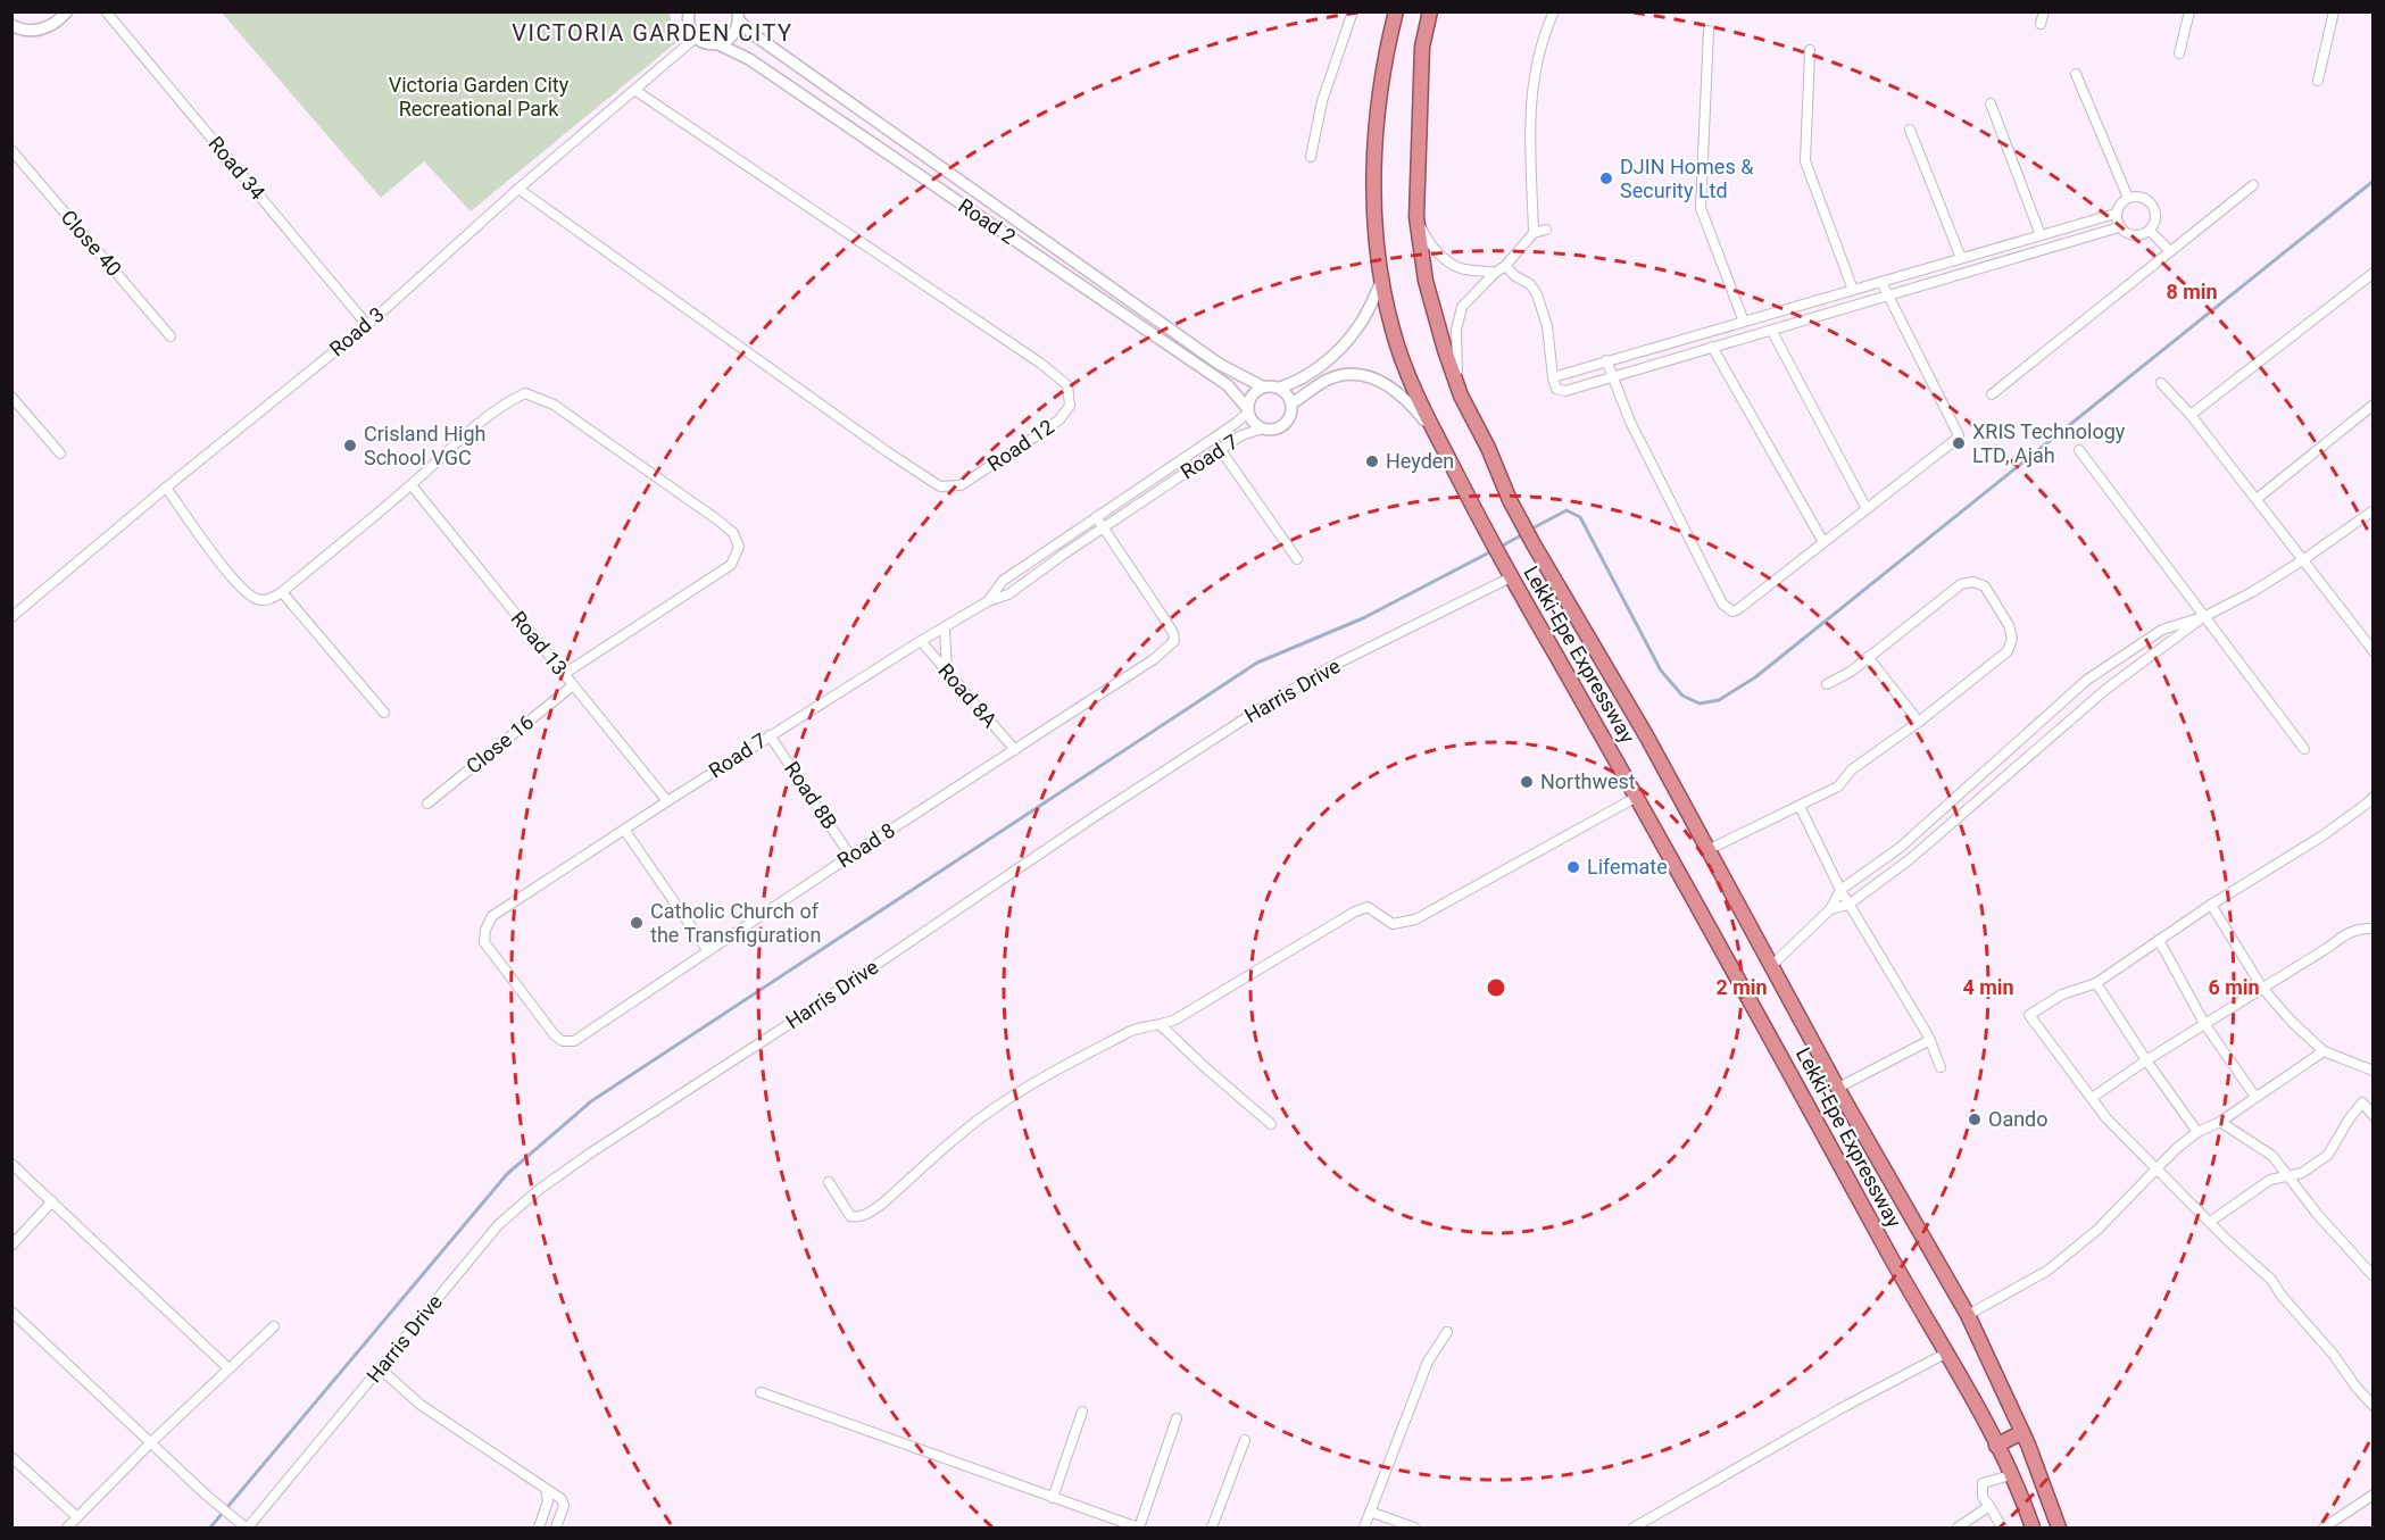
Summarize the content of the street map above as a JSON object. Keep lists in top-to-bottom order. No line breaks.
{"streets":{"highway":["Lekki-Epe Expressway"],"street":["Road 34","Road 2","Close 40","Road 3","Road 12","Road 7","Road 13","Harris Drive","Road 8A","Close 16","Road 8B","Road 8"]},"crossings":[["Road 34","Road 3"],["Road 2","Road 3"],["Road 2","Road 7"],["Road 3","Road 12"],["Road 7","Road 13"],["Road 7","Road 8A"],["Road 7","Road 8B"],["Road 7","Road 8"],["Road 13","Close 16"],["Lekki-Epe Expressway","Harris Drive"],["Road 8A","Road 8"],["Road 8B","Road 8"]],"districts":["VICTORIA GARDEN CITY"],"parks":["Victoria Garden City Recreational Park"],"places":["DJIN Homes & Security Ltd","XRIS Technology LTD, Ajah","Crisland High School VGC","Heyden","Northwest","Lifemate","Catholic Church of the Transfiguration","Oando"],"rings":["8 min","2 min","4 min","6 min"]}
